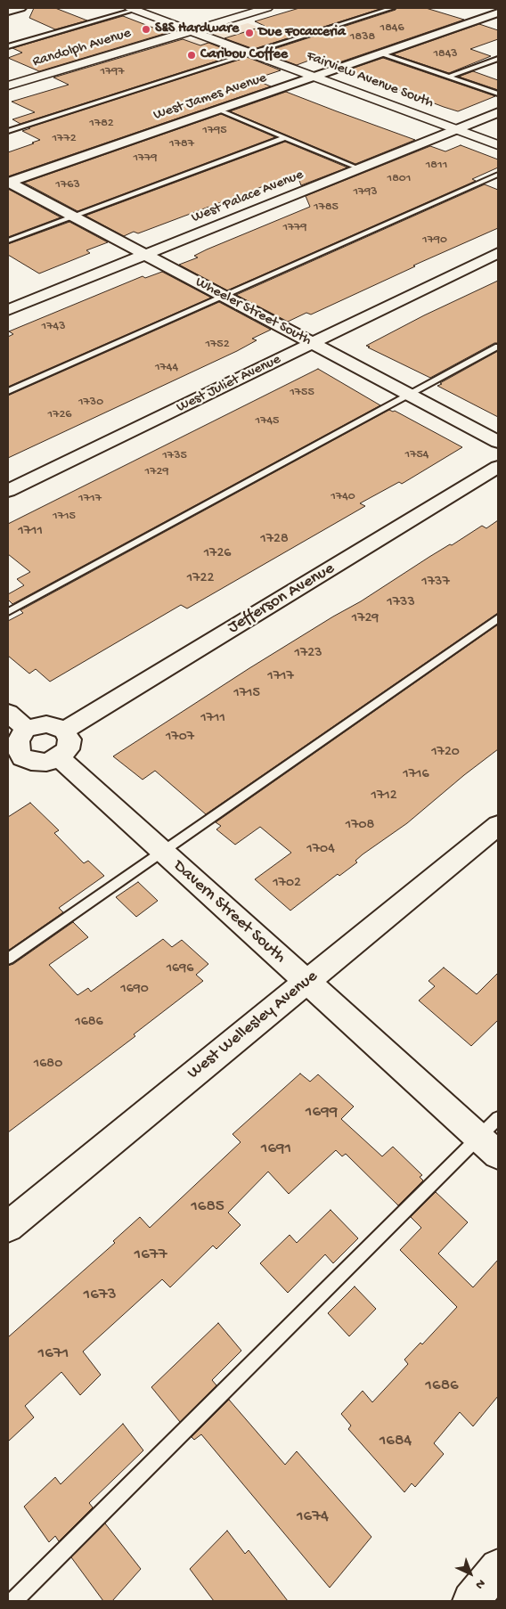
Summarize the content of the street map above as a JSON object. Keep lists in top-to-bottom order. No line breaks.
{"streets":{"street":["Randolph Avenue","Fairview Avenue South","West James Avenue","West Palace Avenue","Wheeler Street South","West Juliet Avenue","Jefferson Avenue","Davern Street South","West Wellesley Avenue"]},"crossings":[["Randolph Avenue","Fairview Avenue South"],["Fairview Avenue South","West James Avenue"],["Fairview Avenue South","West Palace Avenue"],["West James Avenue","Wheeler Street South"],["West Palace Avenue","Wheeler Street South"],["Wheeler Street South","West Juliet Avenue"],["Davern Street South","West Wellesley Avenue"]],"places":["S&S Hardware","Due Focacceria","Caribou Coffee"],"house_numbers":["1846","1838","1843","1797","1782","1795","1772","1787","1779","1811","1801","1763","1793","1785","1779","1790","1743","1752","1744","1755","1730","1726","1745","1754","1735","1729","1740","1717","1715","1711","1728","1726","1722","1737","1733","1729","1723","1717","1715","1711","1707","1720","1716","1712","1708","1704","1702","1696","1690","1686","1680","1699","1691","1685","1677","1673","1671","1686","1684","1674"],"north":"bottom right"}
